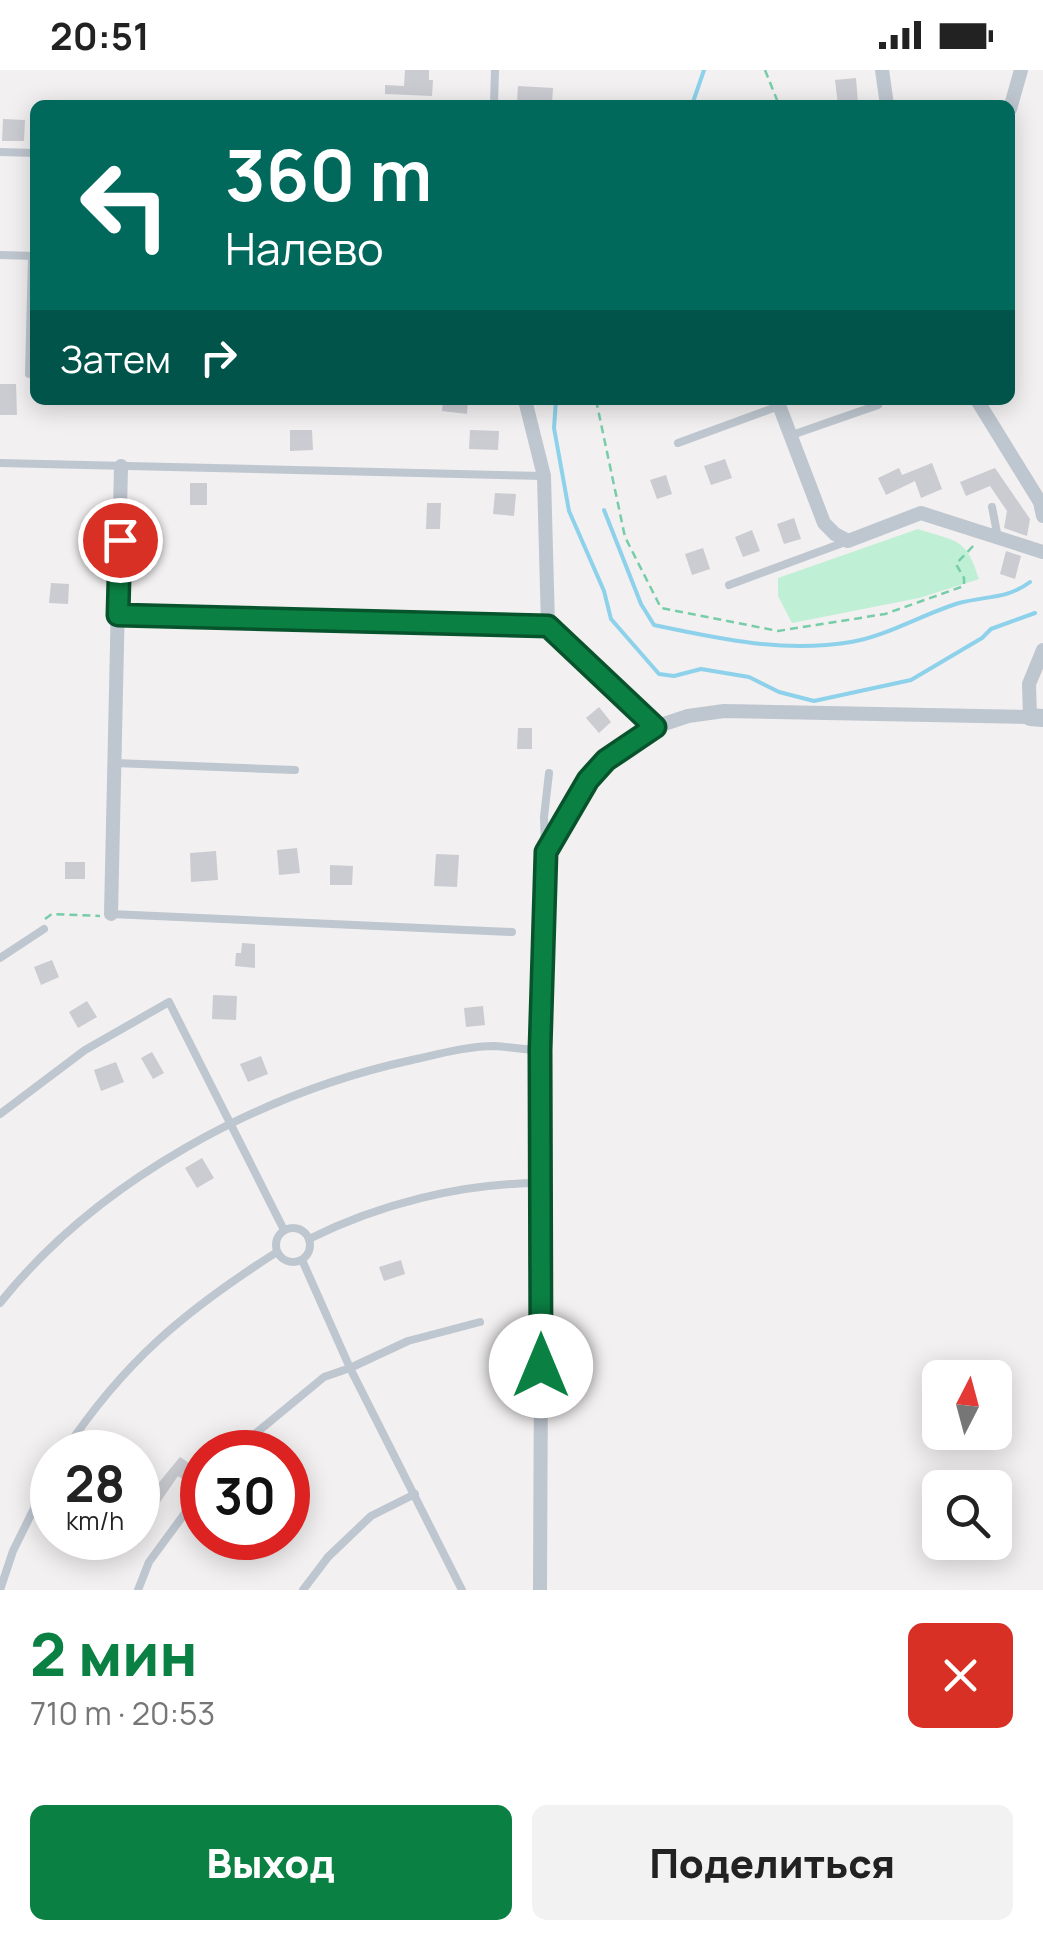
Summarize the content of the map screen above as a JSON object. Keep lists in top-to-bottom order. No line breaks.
{"north":"top","page":{"status":"20:51","turn":["360 m","Налево"],"then":"Затем","speed":"28 km/h","limit":"30","heading":["2 мин","710 m · 20:53"],"buttons":["Выход","Поделиться"]}}
